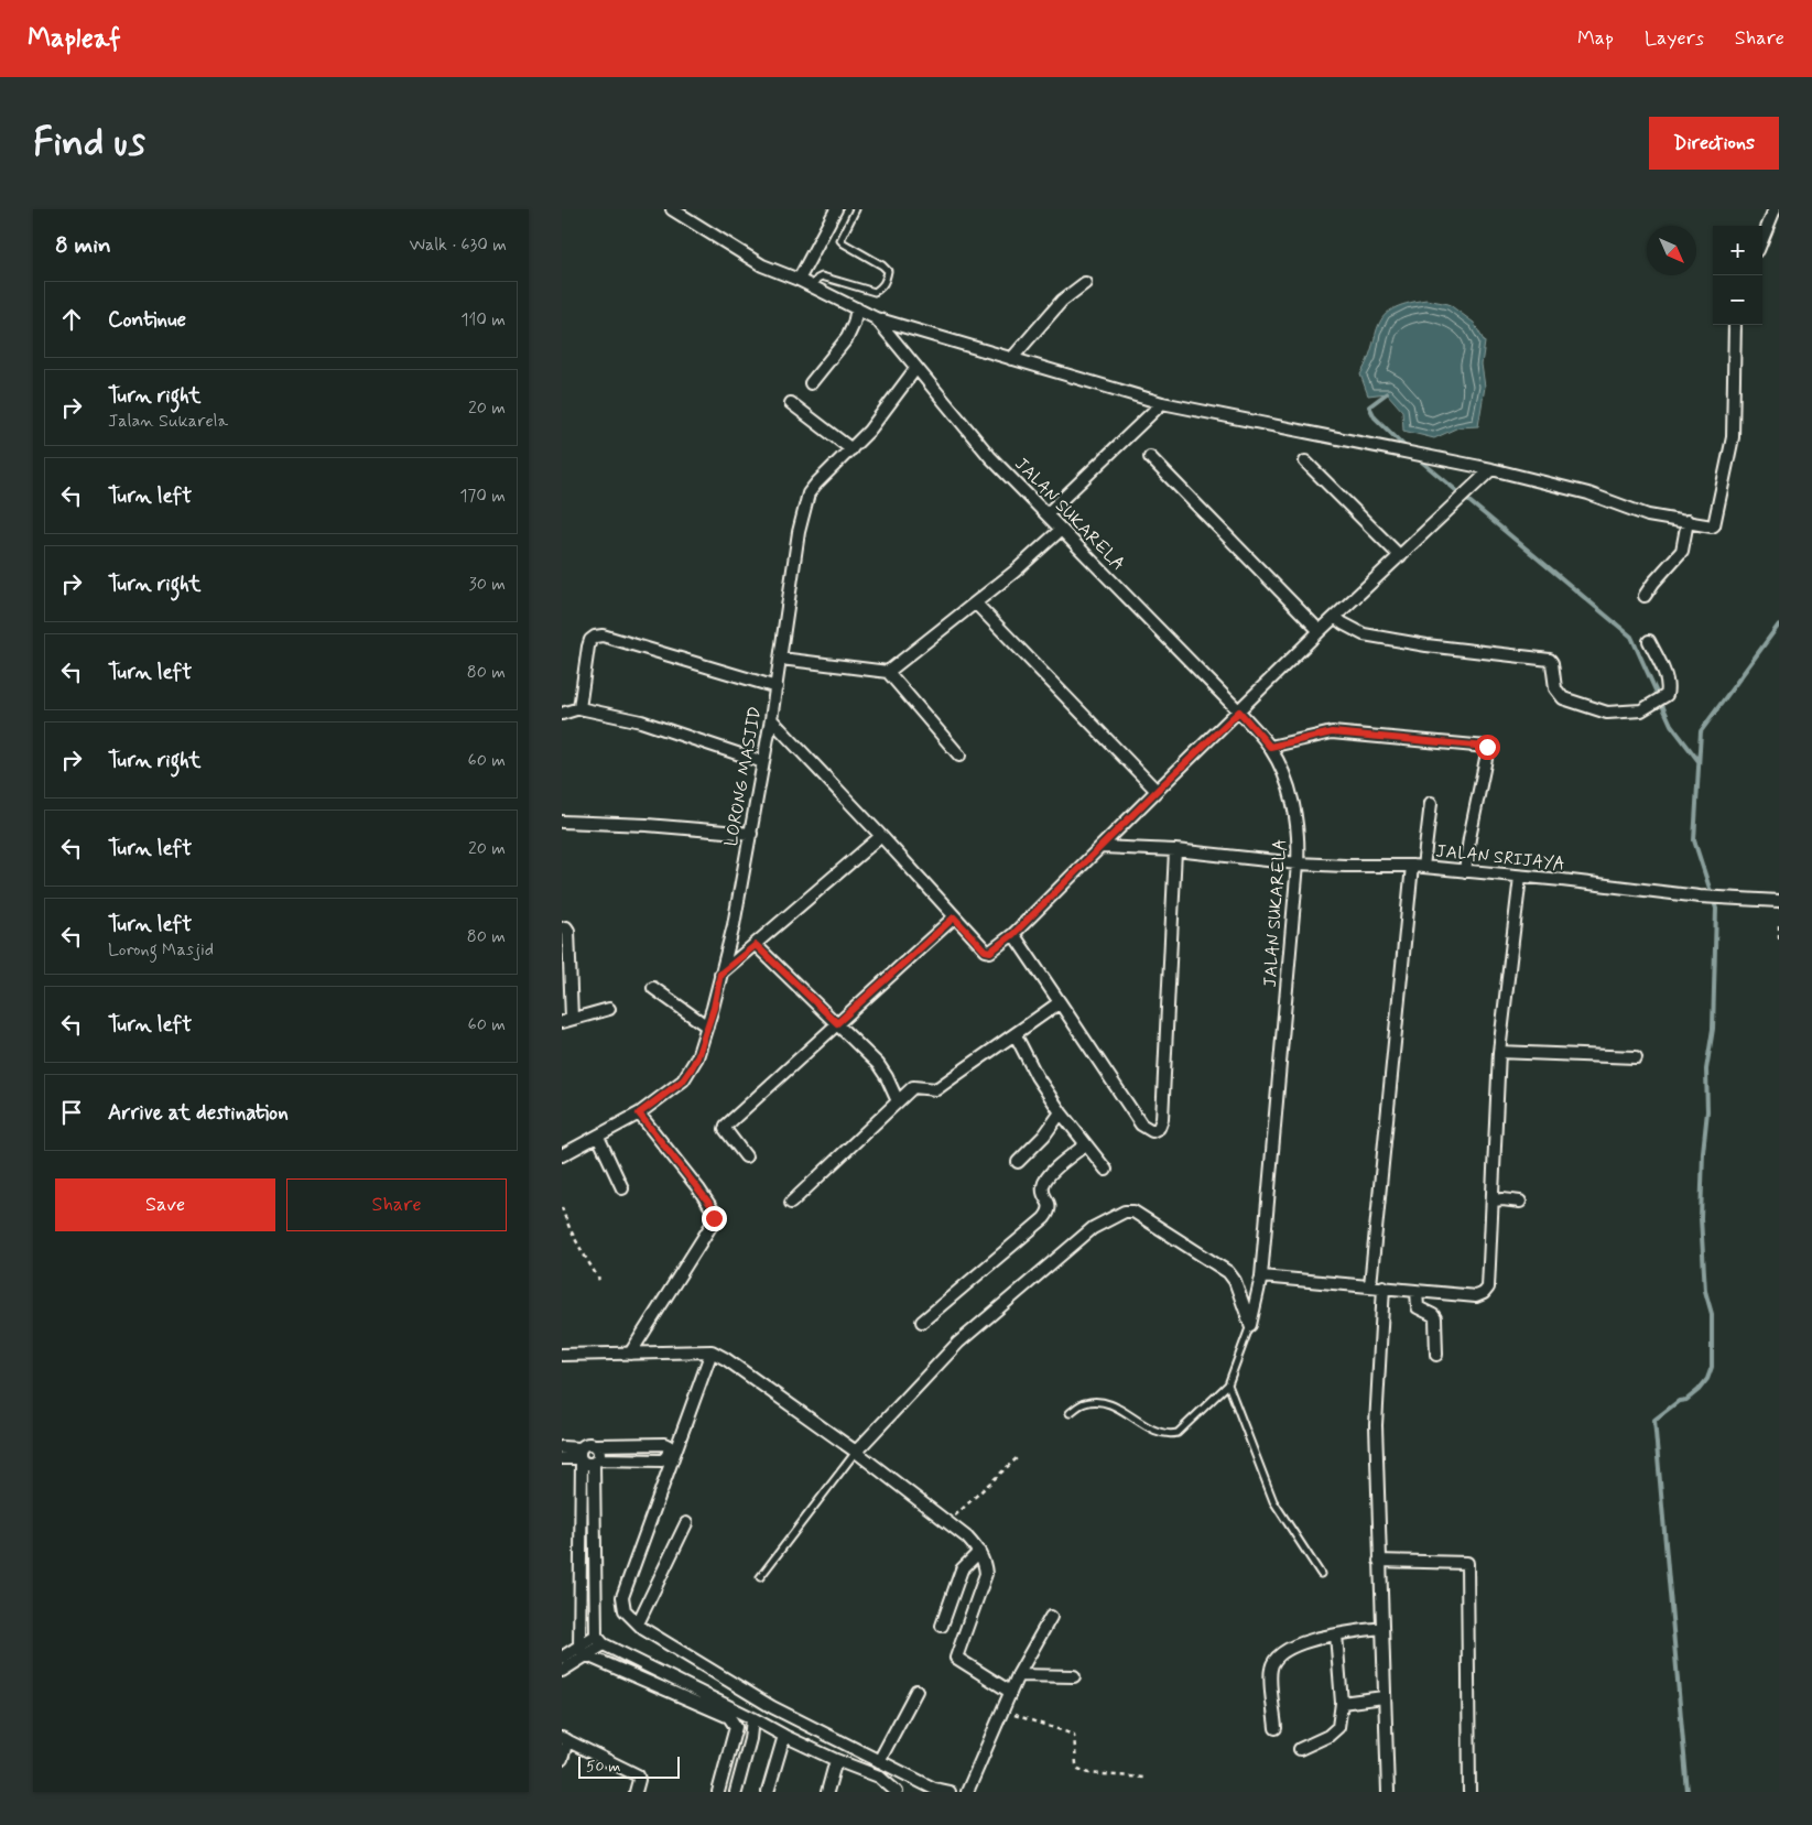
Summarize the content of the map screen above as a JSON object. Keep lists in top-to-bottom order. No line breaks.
{"streets":{"street":["JALAN SUKARELA","LORONG MASJID","JALAN SRIJAYA"]},"crossings":[["JALAN SUKARELA","LORONG MASJID"],["JALAN SUKARELA","JALAN SRIJAYA"]],"scale_bar":"50 m","north":"bottom right","page":{"header":"Mapleaf","nav":["Map","Layers","Share"],"buttons":["Directions",["Save","Share"]],"title":"Find us","heading":["8 min","Walk · 630 m"],"map_buttons":["+","−"],"list":[["Continue","110 m"],["Turn right","Jalan Sukarela","20 m"],["Turn left","170 m"],["Turn right","30 m"],["Turn left","80 m"],["Turn right","60 m"],["Turn left","20 m"],["Turn left","Lorong Masjid","80 m"],["Turn left","60 m"],"Arrive at destination"],"scale":"50 m"}}
